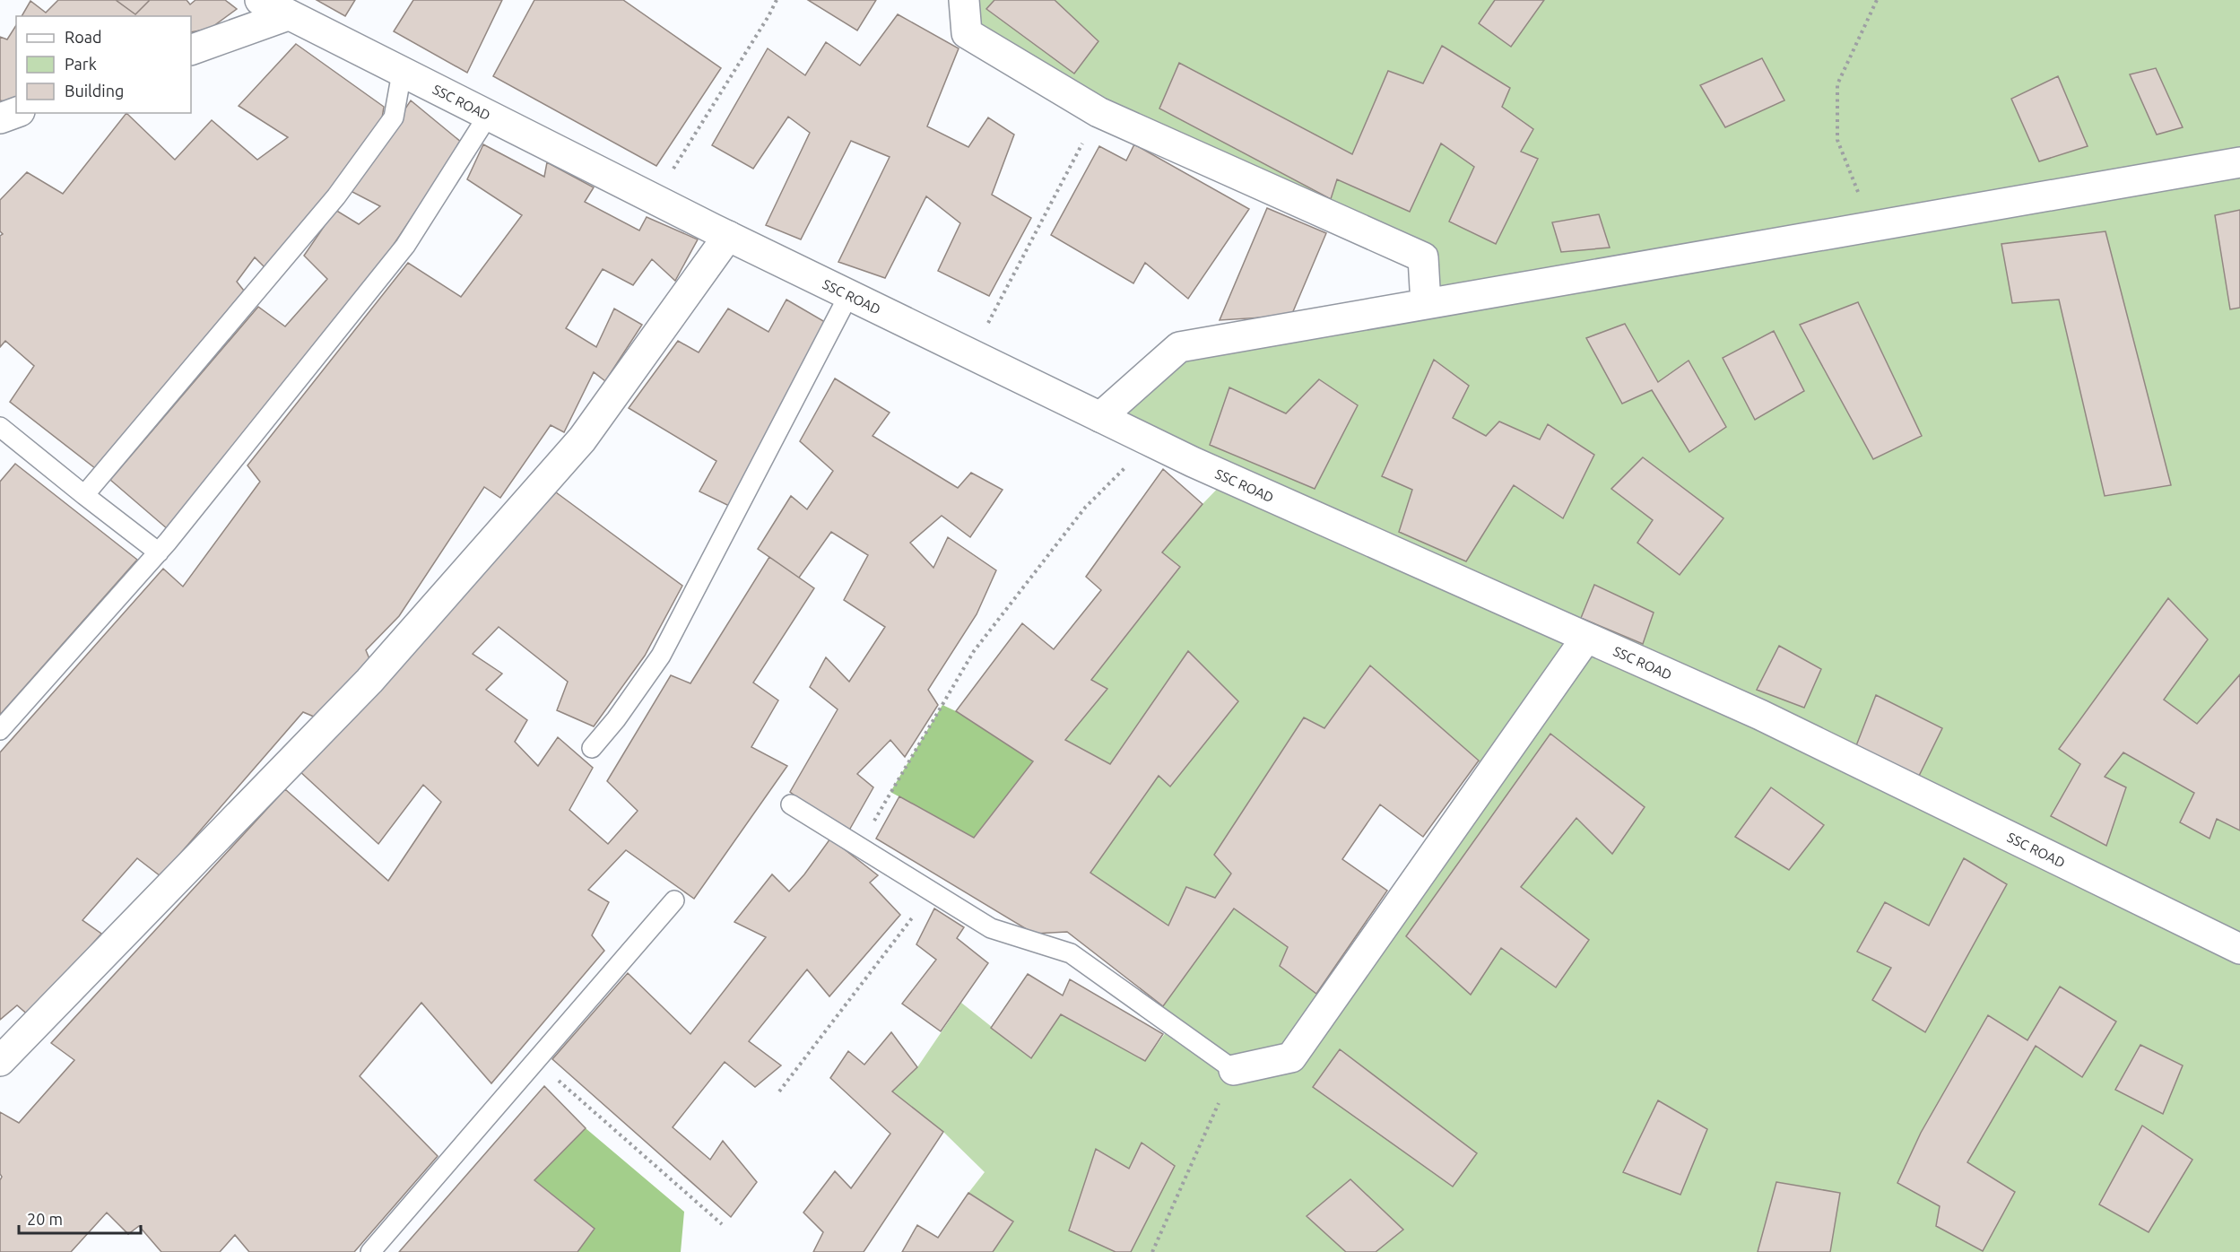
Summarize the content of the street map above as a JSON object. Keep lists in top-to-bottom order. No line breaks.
{"streets":{"street":["SSC ROAD"]},"legend":["Road","Park","Building"],"scale_bar":"20 m"}
